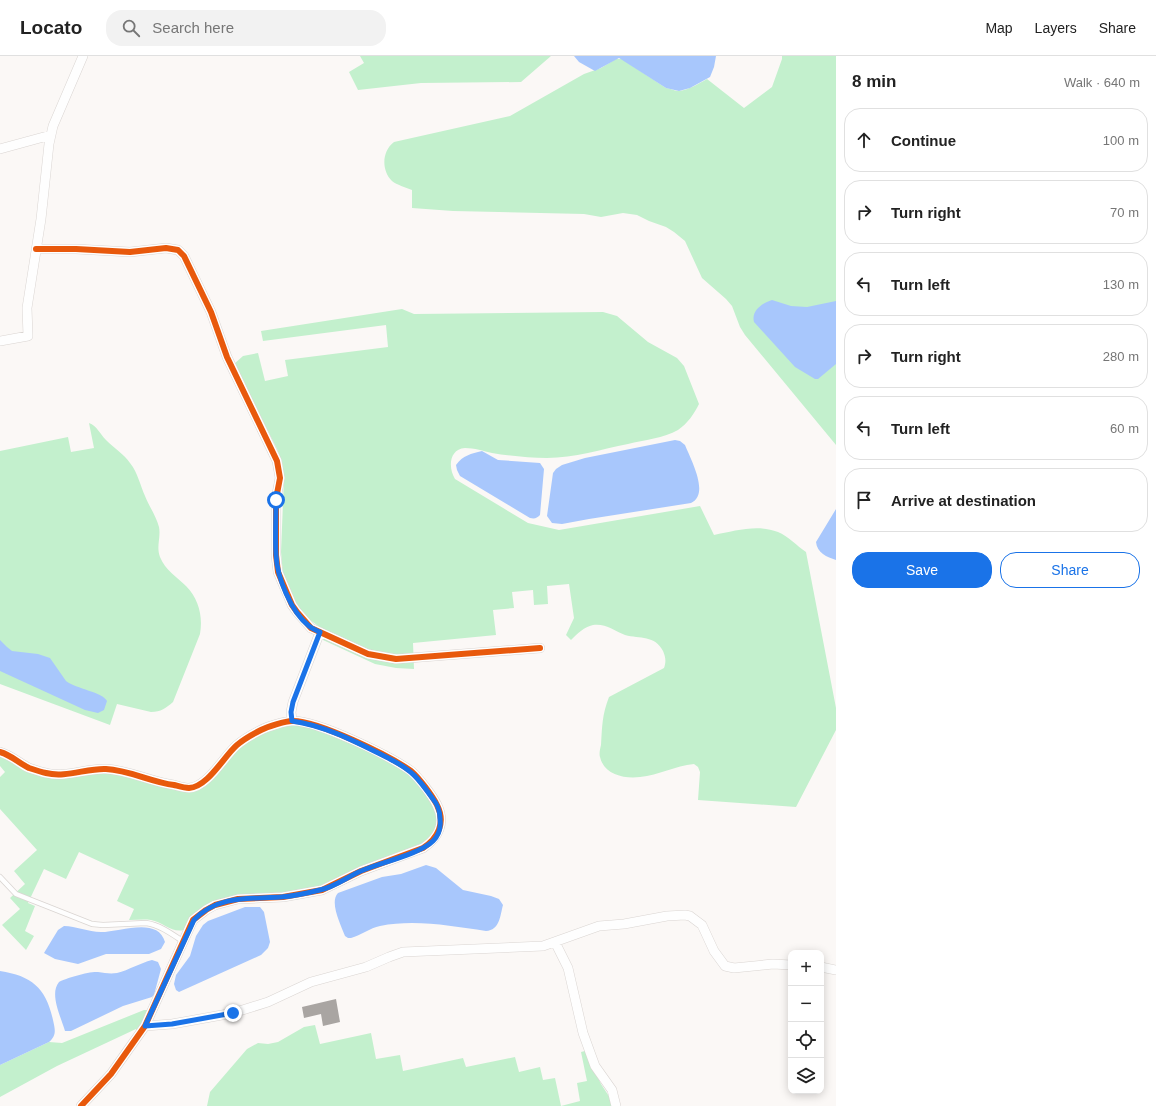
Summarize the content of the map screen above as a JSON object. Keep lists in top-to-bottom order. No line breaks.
{"page":{"header":"Locato","search":"Search here","nav":["Map","Layers","Share"],"heading":["8 min","Walk · 640 m"],"list":[["Continue","100 m"],["Turn right","70 m"],["Turn left","130 m"],["Turn right","280 m"],["Turn left","60 m"],"Arrive at destination"],"buttons":["Save","Share"],"map_buttons":["+","−"]}}
